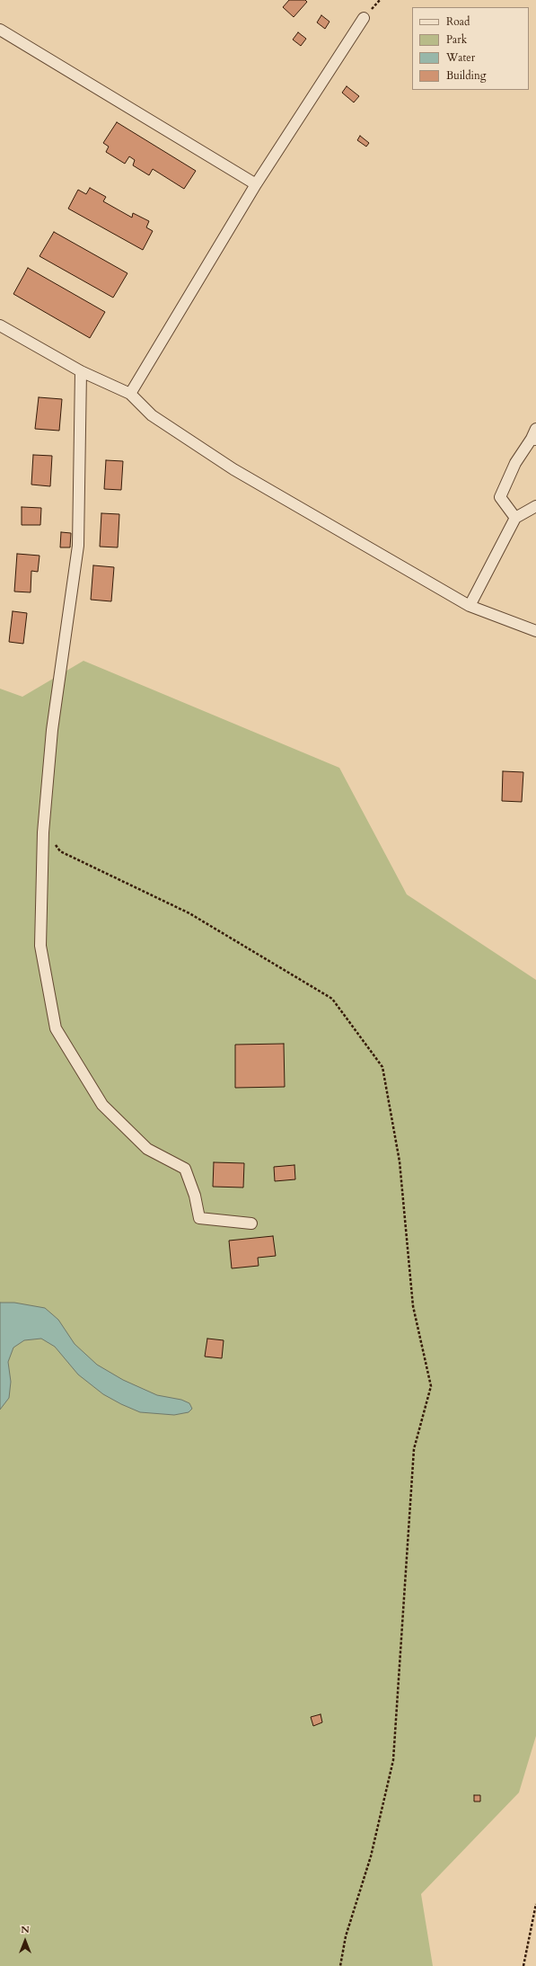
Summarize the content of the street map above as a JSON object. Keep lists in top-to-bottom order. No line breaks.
{"legend":["Road","Park","Water","Building"],"north":"top"}
